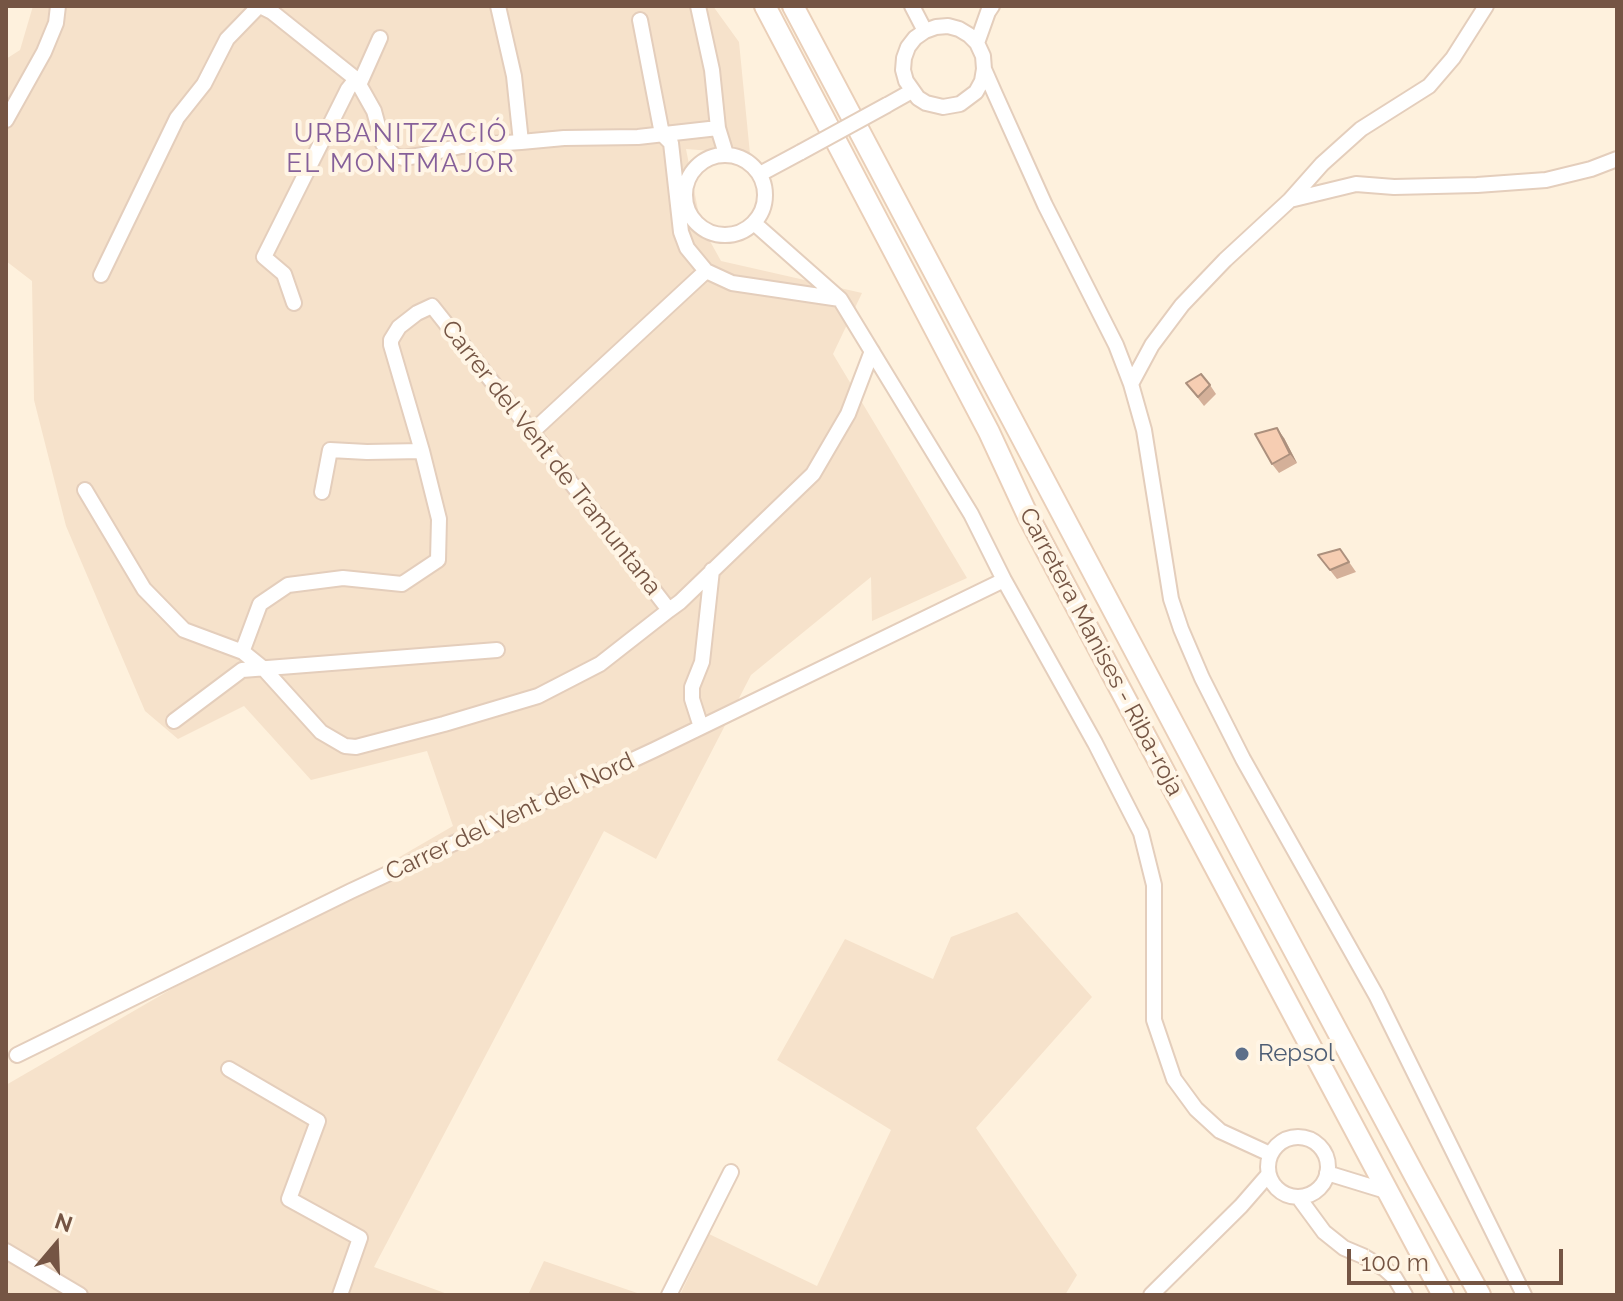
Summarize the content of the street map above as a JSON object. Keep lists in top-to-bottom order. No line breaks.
{"streets":{"main road":["Carretera Manises - Riba-roja"],"street":["Carrer del Vent de Tramuntana","Carrer del Vent del Nord"]},"districts":["URBANITZACIÓ EL MONTMAJOR"],"places":["Repsol"],"scale_bar":"100 m","north":"top"}
